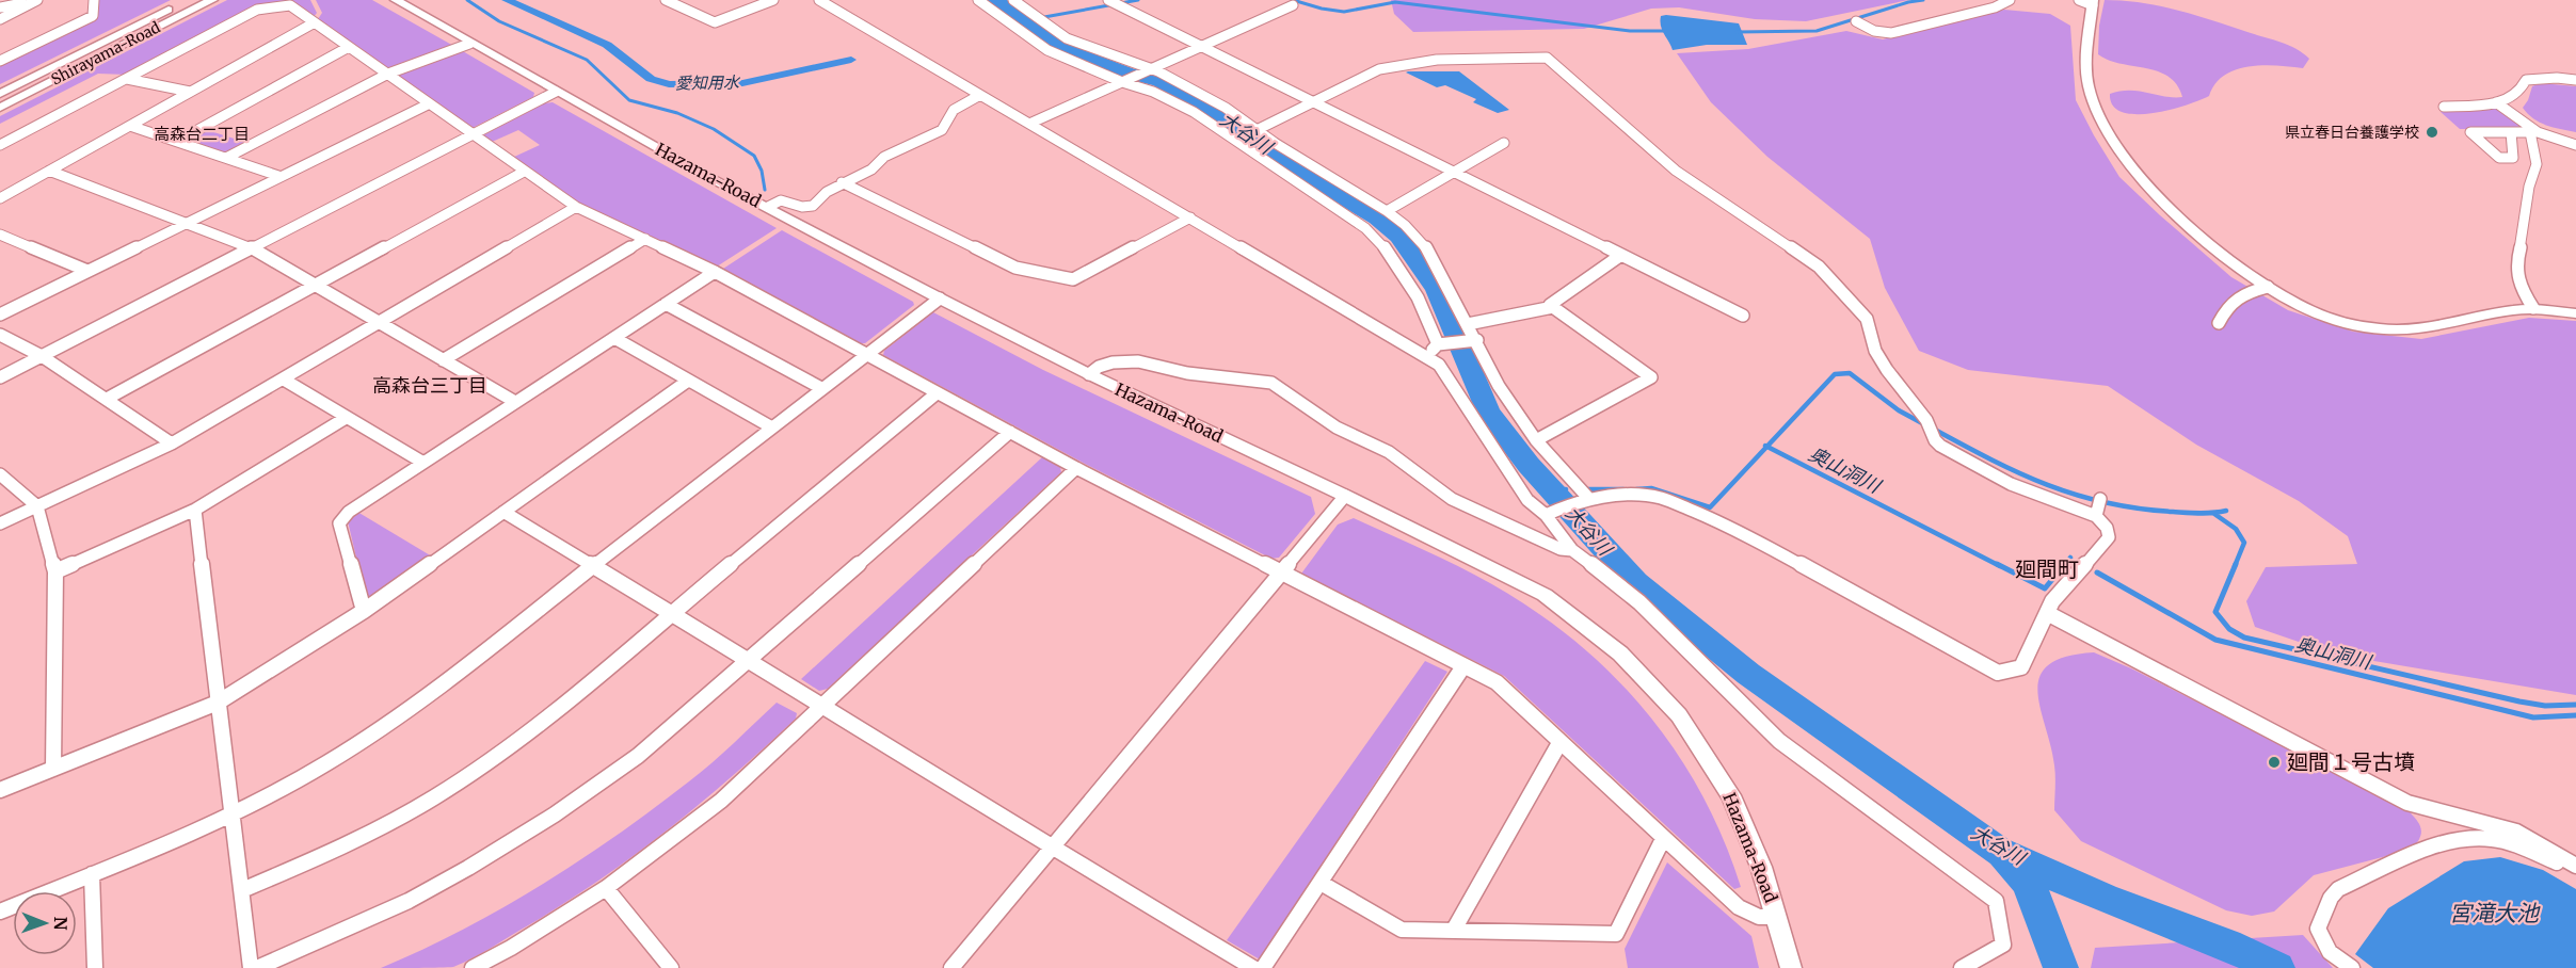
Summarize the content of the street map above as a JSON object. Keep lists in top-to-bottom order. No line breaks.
{"streets":{"street":["Shirayama-Road","Hazama-Road"]},"districts":["高森台二丁目","高森台三丁目","廻間町"],"water":["愛知用水","大谷川","奥山洞川","宮滝大池"],"places":["県立春日台養護学校","廻間１号古墳"],"north":"right"}
